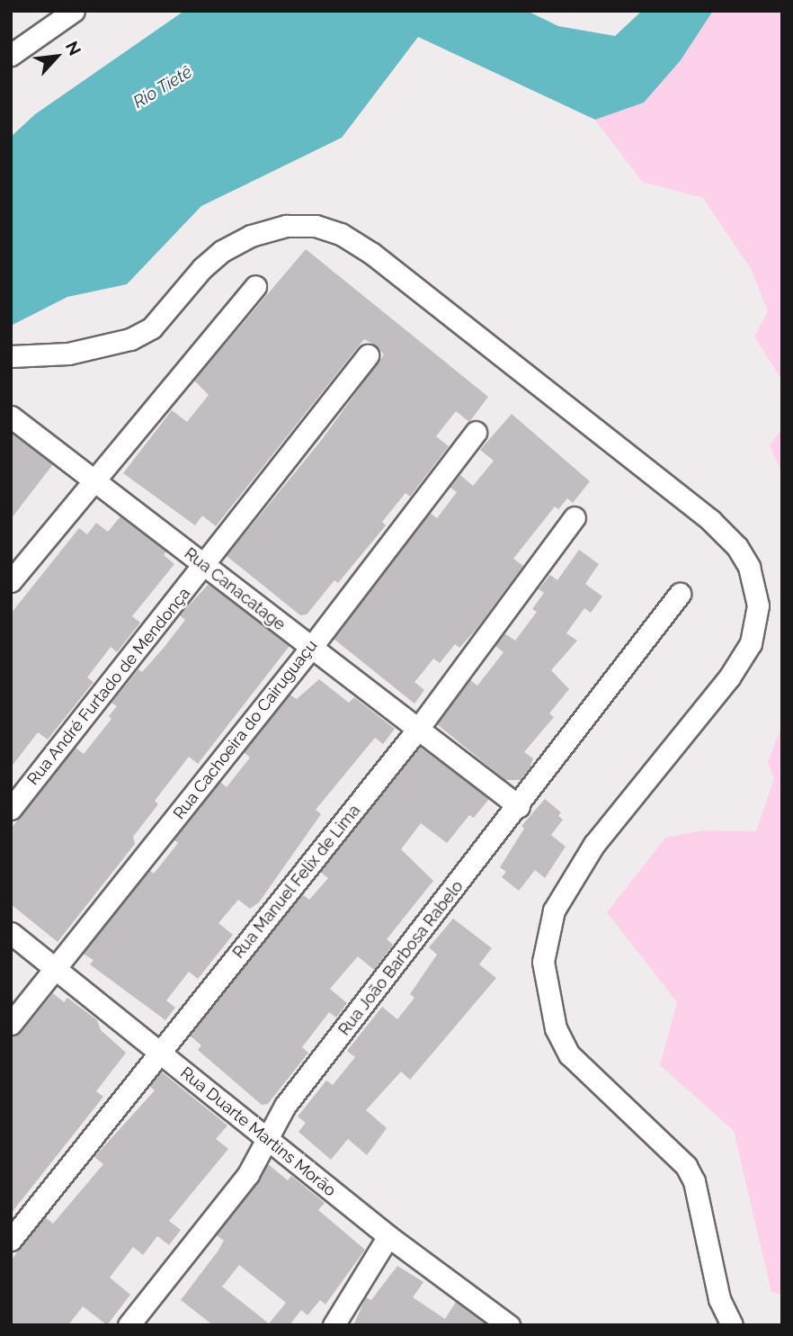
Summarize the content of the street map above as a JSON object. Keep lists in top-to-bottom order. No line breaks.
{"streets":{"street":["Rua Canacatage","Rua André Furtado de Mendonça","Rua Cachoeira do Cairuguaçu","Rua Manuel Felix de Lima","Rua João Barbosa Rabelo","Rua Duarte Martins Morão"]},"crossings":[["Rua Canacatage","Rua André Furtado de Mendonça"],["Rua Canacatage","Rua Cachoeira do Cairuguaçu"],["Rua Canacatage","Rua Manuel Felix de Lima"],["Rua Canacatage","Rua João Barbosa Rabelo"],["Rua Cachoeira do Cairuguaçu","Rua Duarte Martins Morão"],["Rua Manuel Felix de Lima","Rua Duarte Martins Morão"],["Rua João Barbosa Rabelo","Rua Duarte Martins Morão"]],"water":["Rio Tietê"],"north":"top right"}
